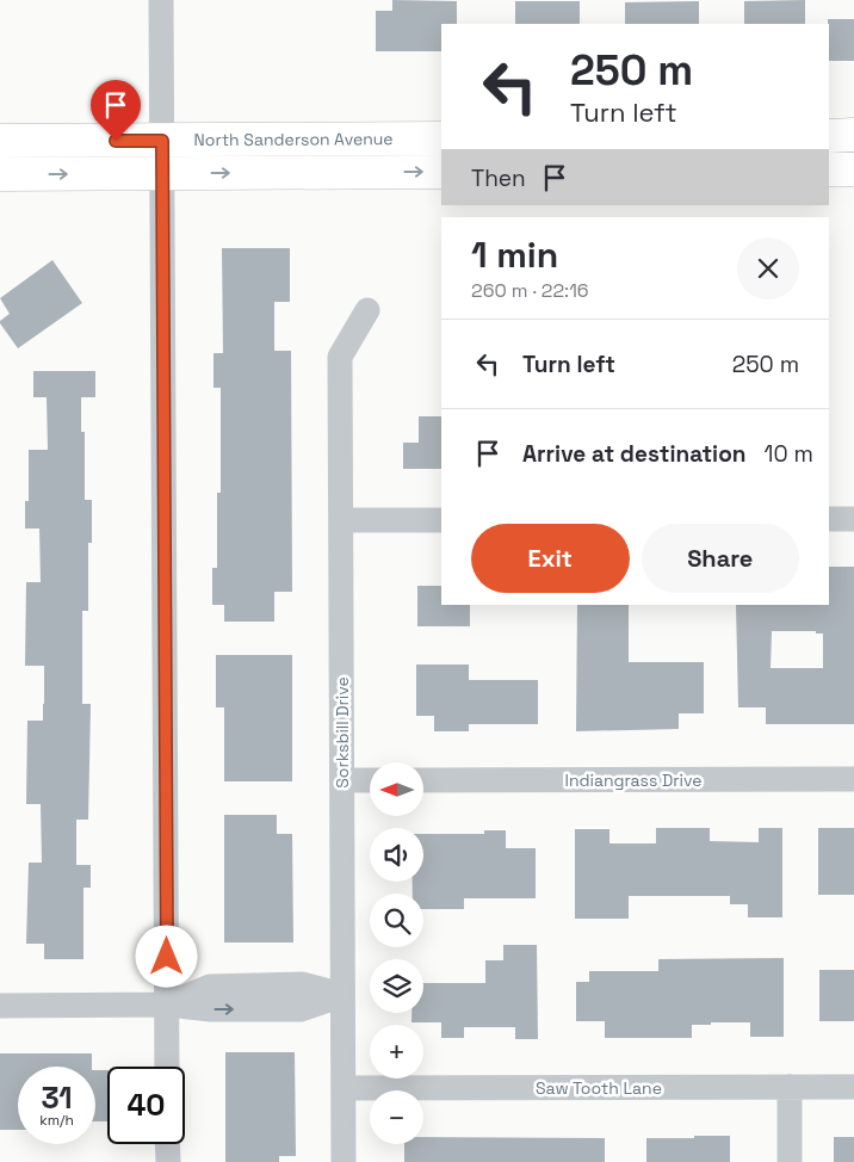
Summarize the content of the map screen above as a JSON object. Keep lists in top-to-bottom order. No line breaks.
{"streets":{"highway":["North Sanderson Avenue"],"street":["Sorksbill Drive","Indiangrass Drive","Saw Tooth Lane"]},"crossings":[["Sorksbill Drive","Saw Tooth Lane"]],"north":"left","page":{"turn":["250 m","Turn left"],"then":"Then","heading":["1 min","260 m · 22:16"],"list":[{"name":"Turn left","value":"250 m"},{"name":"Arrive at destination","value":"10 m"}],"buttons":["Exit","Share"],"map_buttons":["+","−"],"speed":"31 km/h","limit":"40"}}
